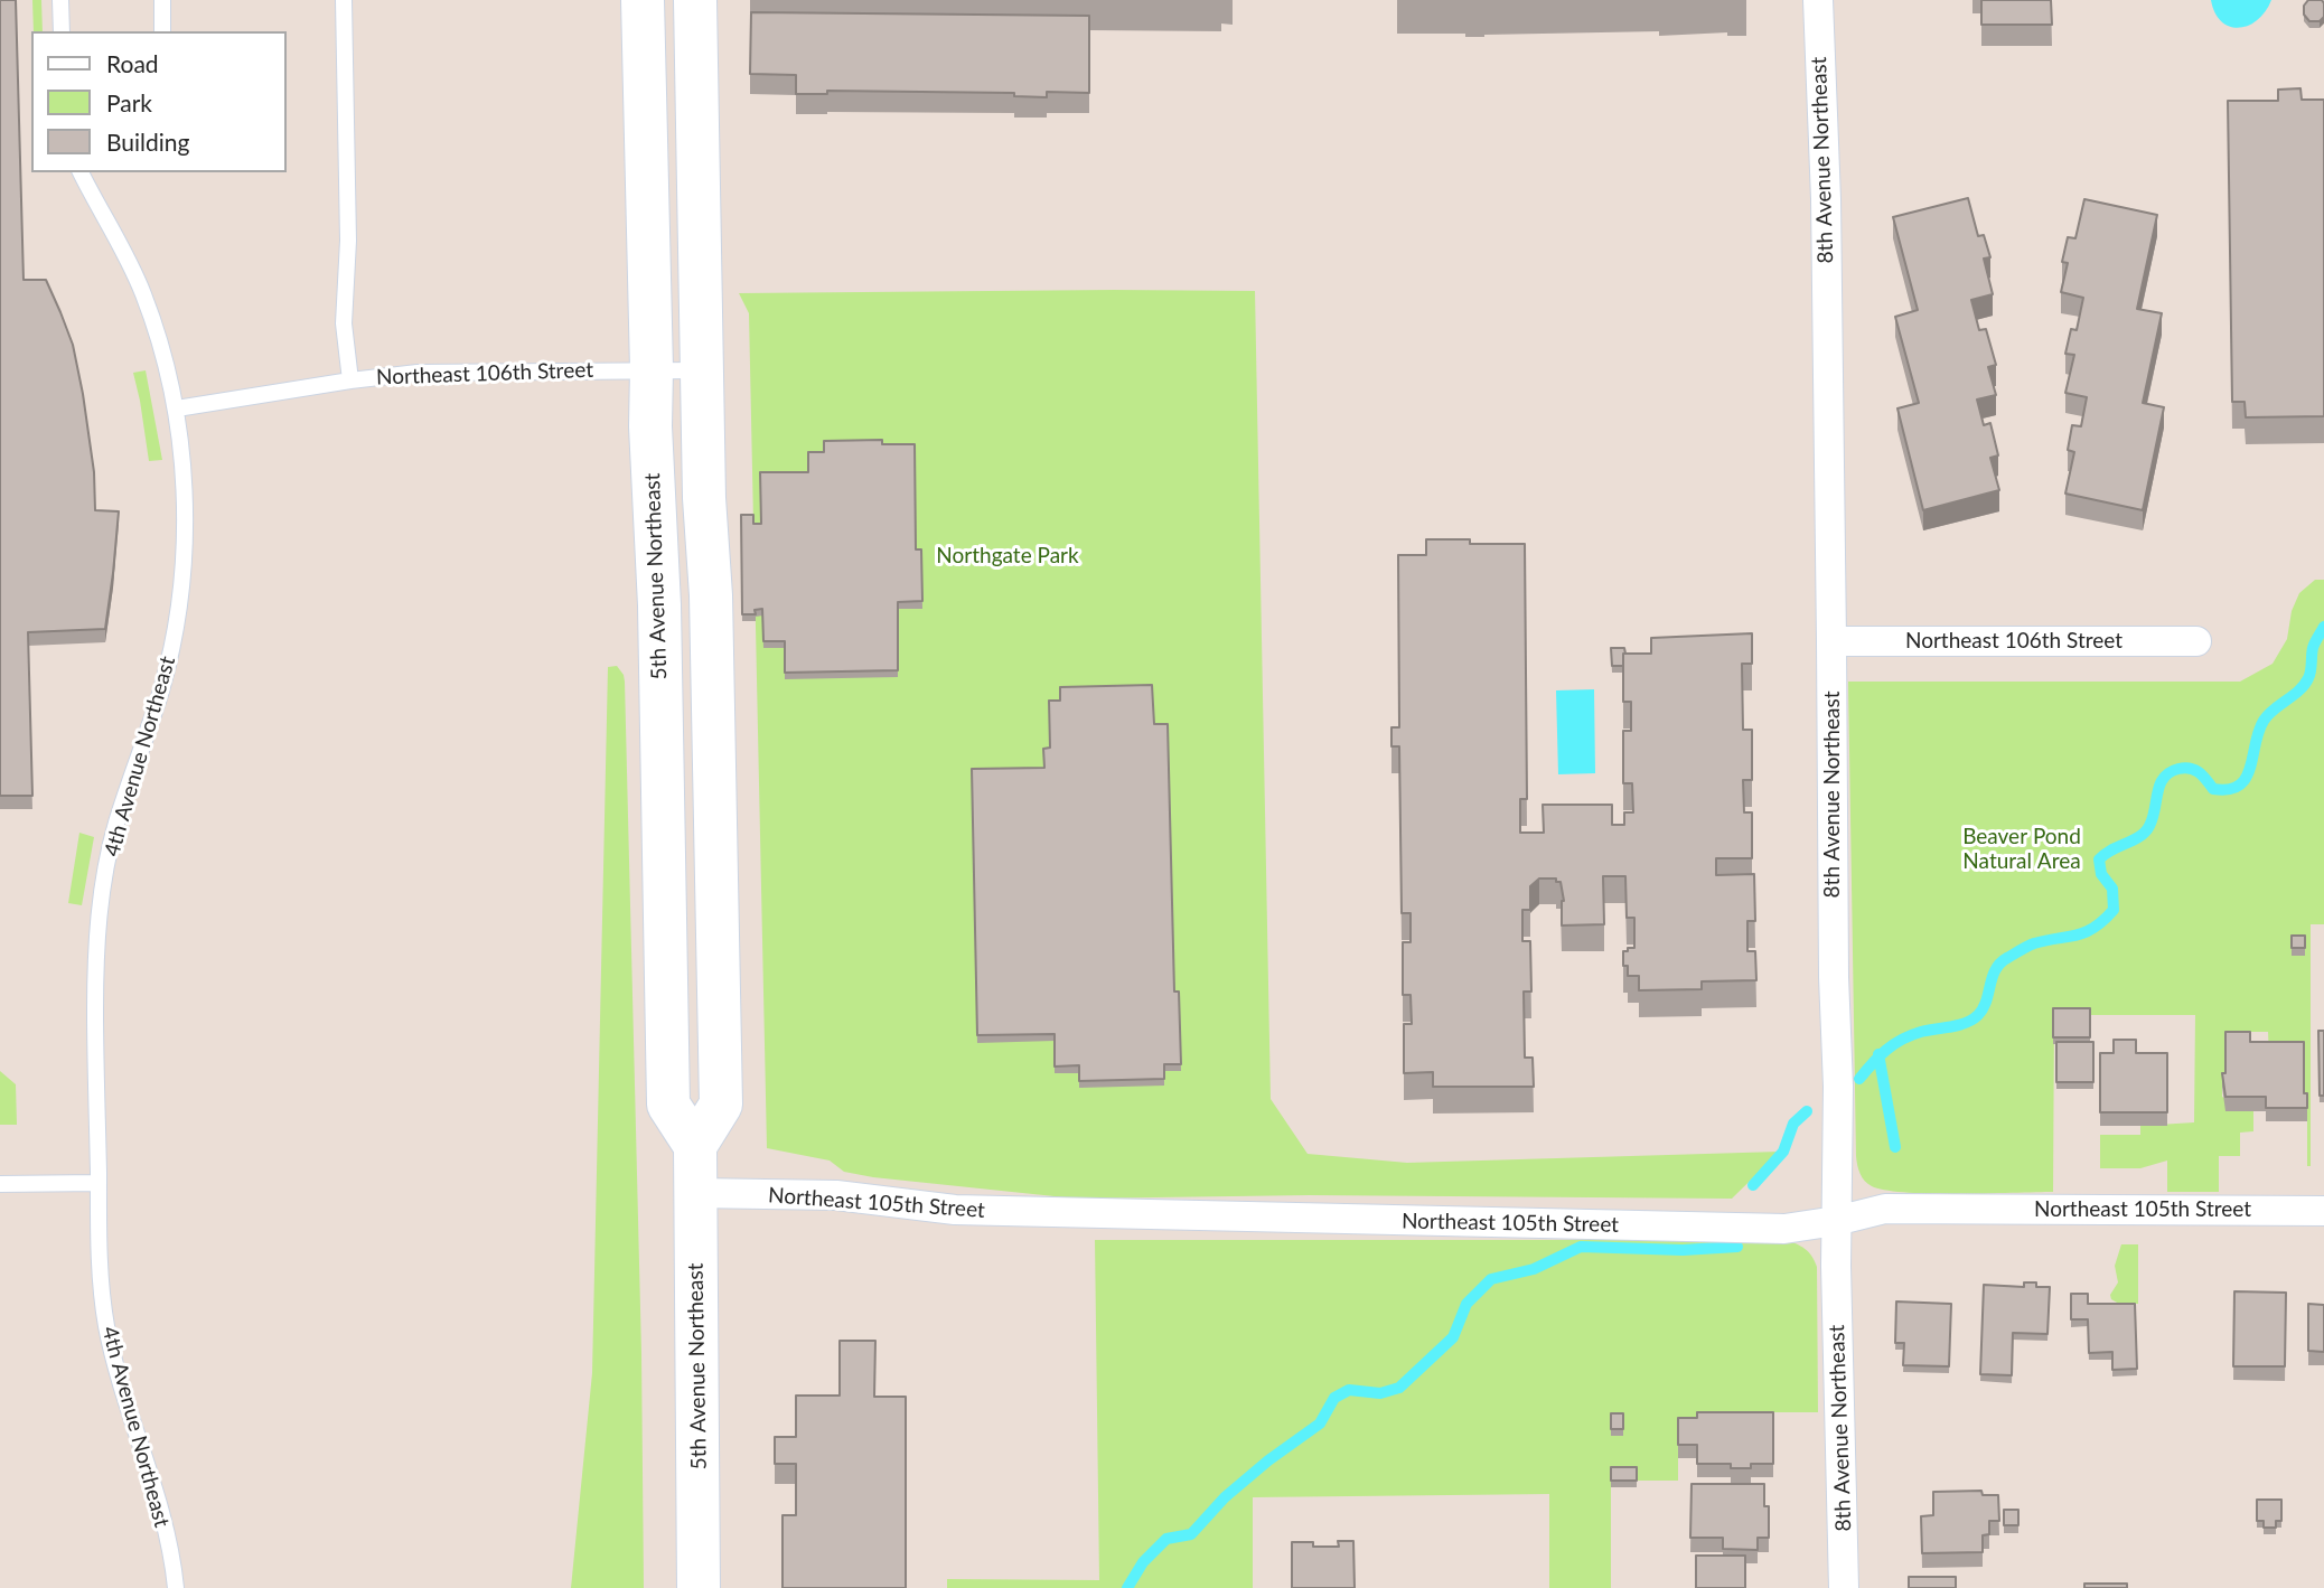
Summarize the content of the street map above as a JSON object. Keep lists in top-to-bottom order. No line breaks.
{"streets":{"main road":["5th Avenue Northeast"],"street":["8th Avenue Northeast","Northeast 106th Street","Northeast 105th Street"],"lane":["4th Avenue Northeast"]},"crossings":[["8th Avenue Northeast","Northeast 106th Street"],["8th Avenue Northeast","Northeast 105th Street"],["Northeast 106th Street","5th Avenue Northeast"],["Northeast 106th Street","4th Avenue Northeast"],["5th Avenue Northeast","Northeast 105th Street"]],"parks":["Northgate Park","Beaver Pond Natural Area"],"legend":["Road","Park","Building"]}
